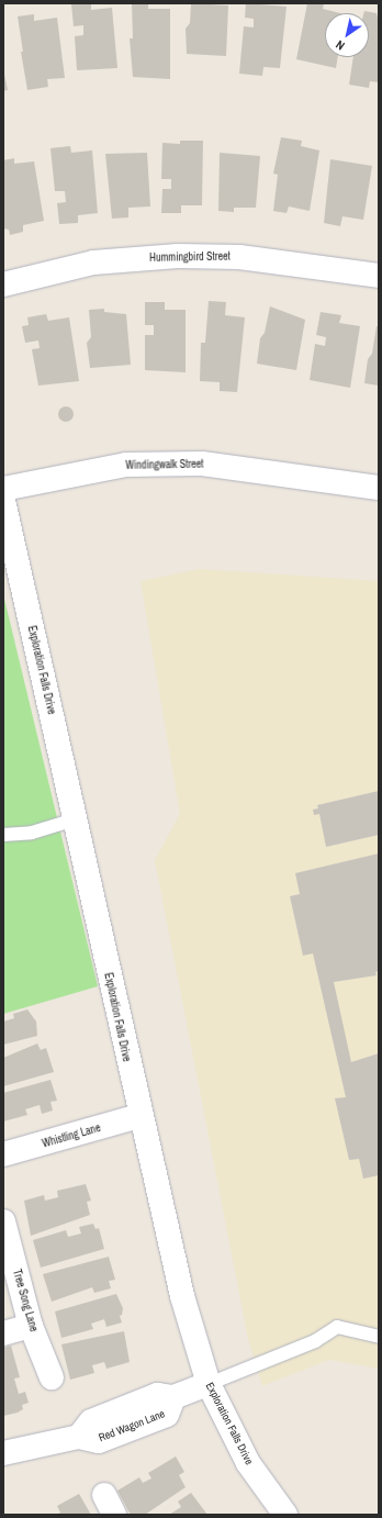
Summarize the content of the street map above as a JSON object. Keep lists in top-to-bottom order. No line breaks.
{"streets":{"street":["Hummingbird Street","Windingwalk Street","Exploration Falls Drive","Whistling Lane","Tree Song Lane","Red Wagon Lane"]},"crossings":[["Exploration Falls Drive","Whistling Lane"],["Exploration Falls Drive","Red Wagon Lane"]],"north":"bottom left"}
